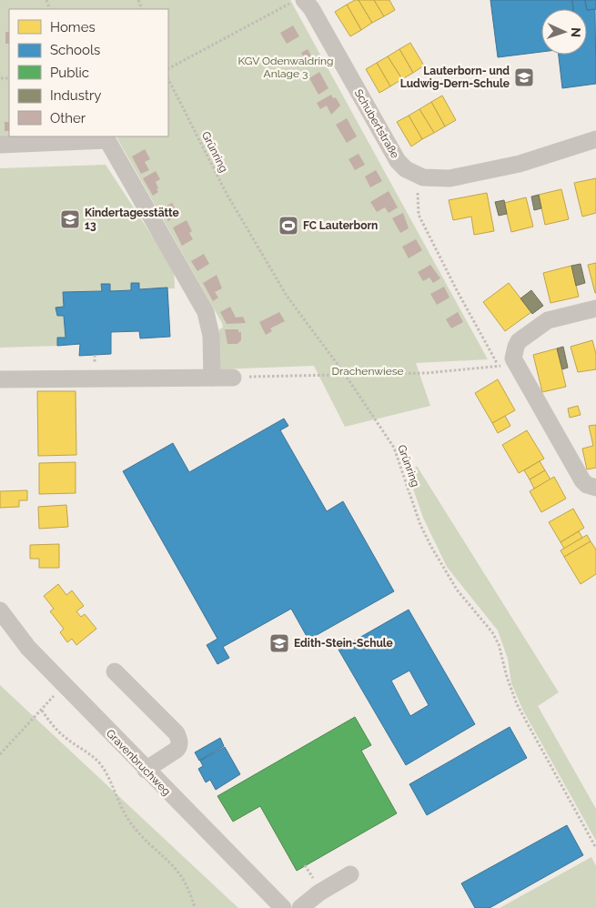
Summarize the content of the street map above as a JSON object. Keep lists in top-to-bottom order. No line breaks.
{"streets":{"street":["Schubertstraße","Gravenbruchweg"],"path":["Grünring"]},"parks":["KGV Odenwaldring Anlage 3","Drachenwiese"],"places":{"school or university":["Lauterborn- und Ludwig-Dern-Schule","Kindertagesstätte 13","Edith-Stein-Schule"],"sports":["FC Lauterborn"]},"legend":["Homes","Schools","Public","Industry","Other"],"north":"right"}
